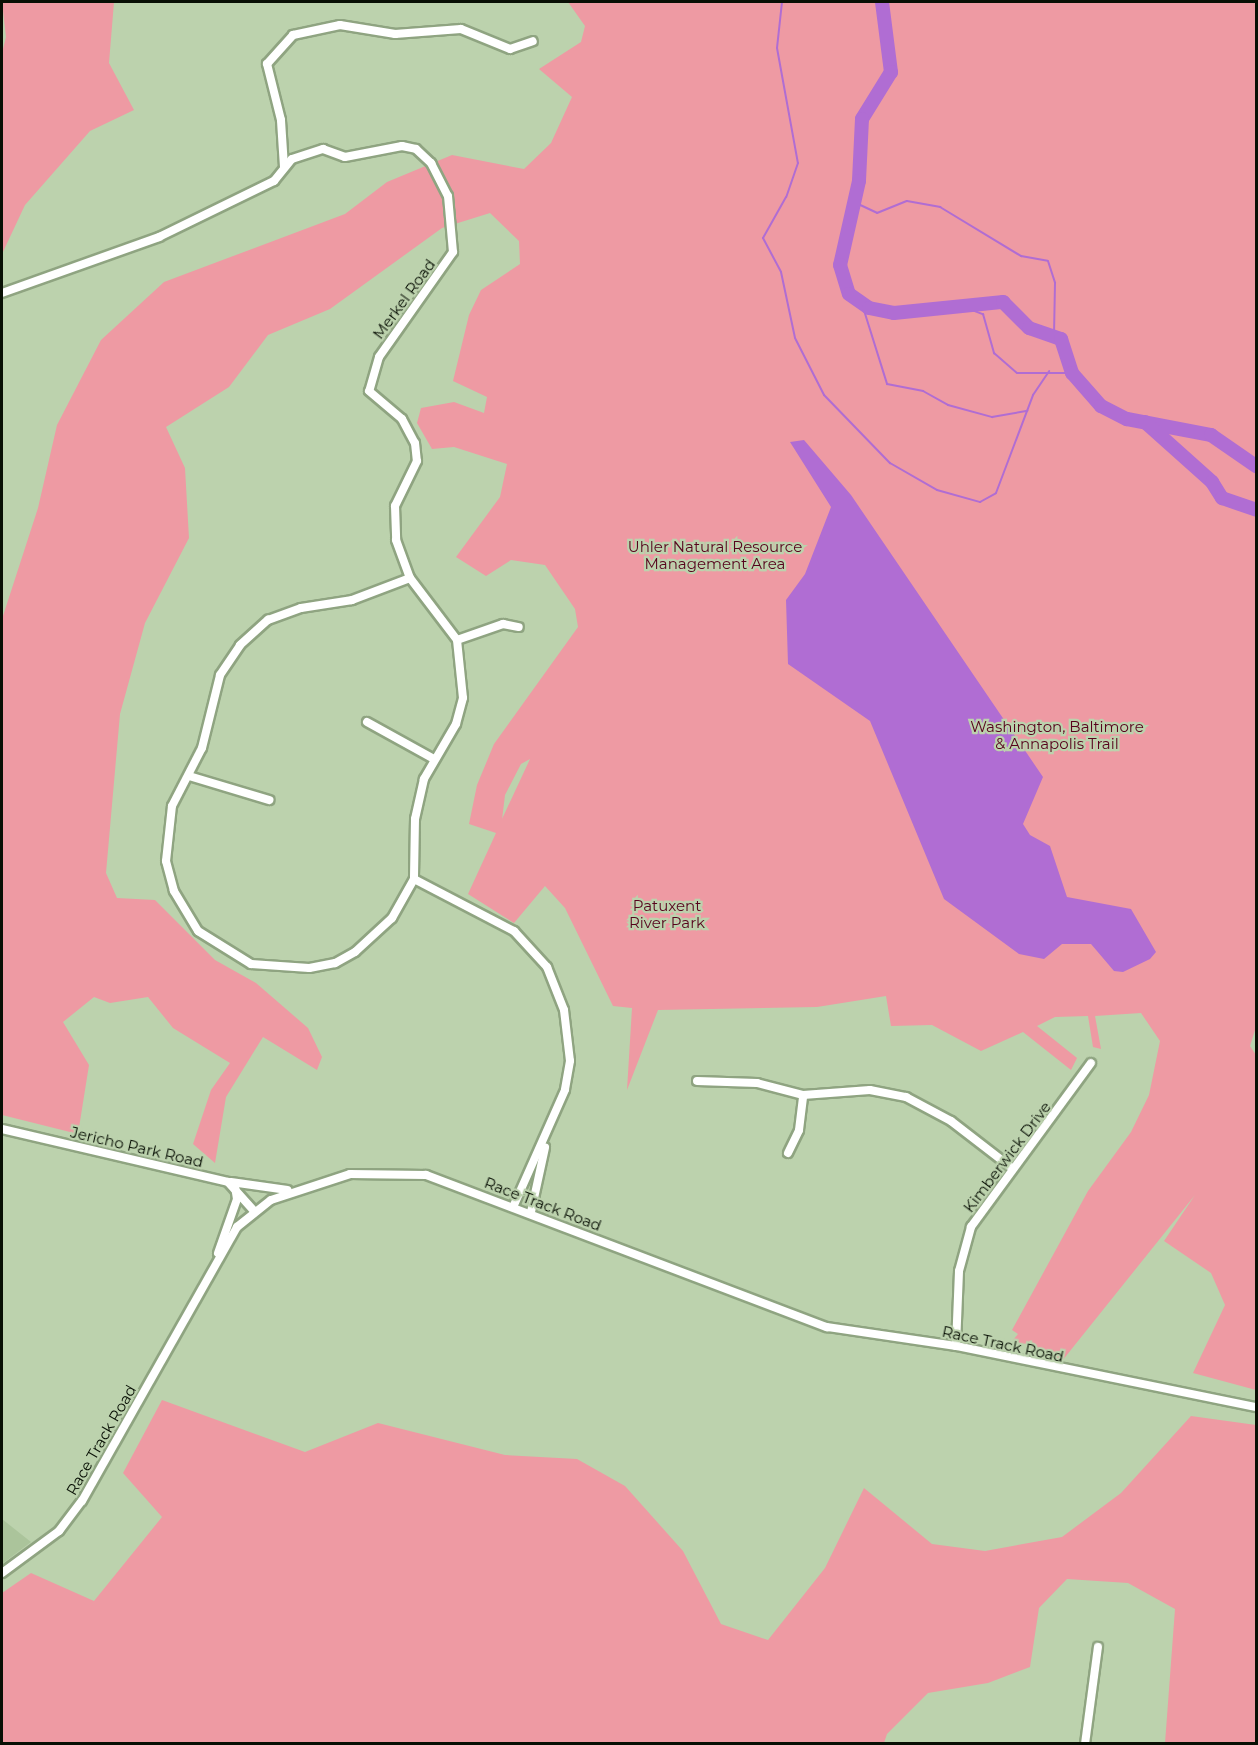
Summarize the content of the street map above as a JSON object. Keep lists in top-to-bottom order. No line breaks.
{"streets":{"street":["Merkel Road","Jericho Park Road","Kimberwick Drive","Race Track Road"]},"crossings":[["Jericho Park Road","Race Track Road"],["Kimberwick Drive","Race Track Road"]],"parks":["Uhler Natural Resource Management Area","Washington, Baltimore & Annapolis Trail","Patuxent River Park"]}
